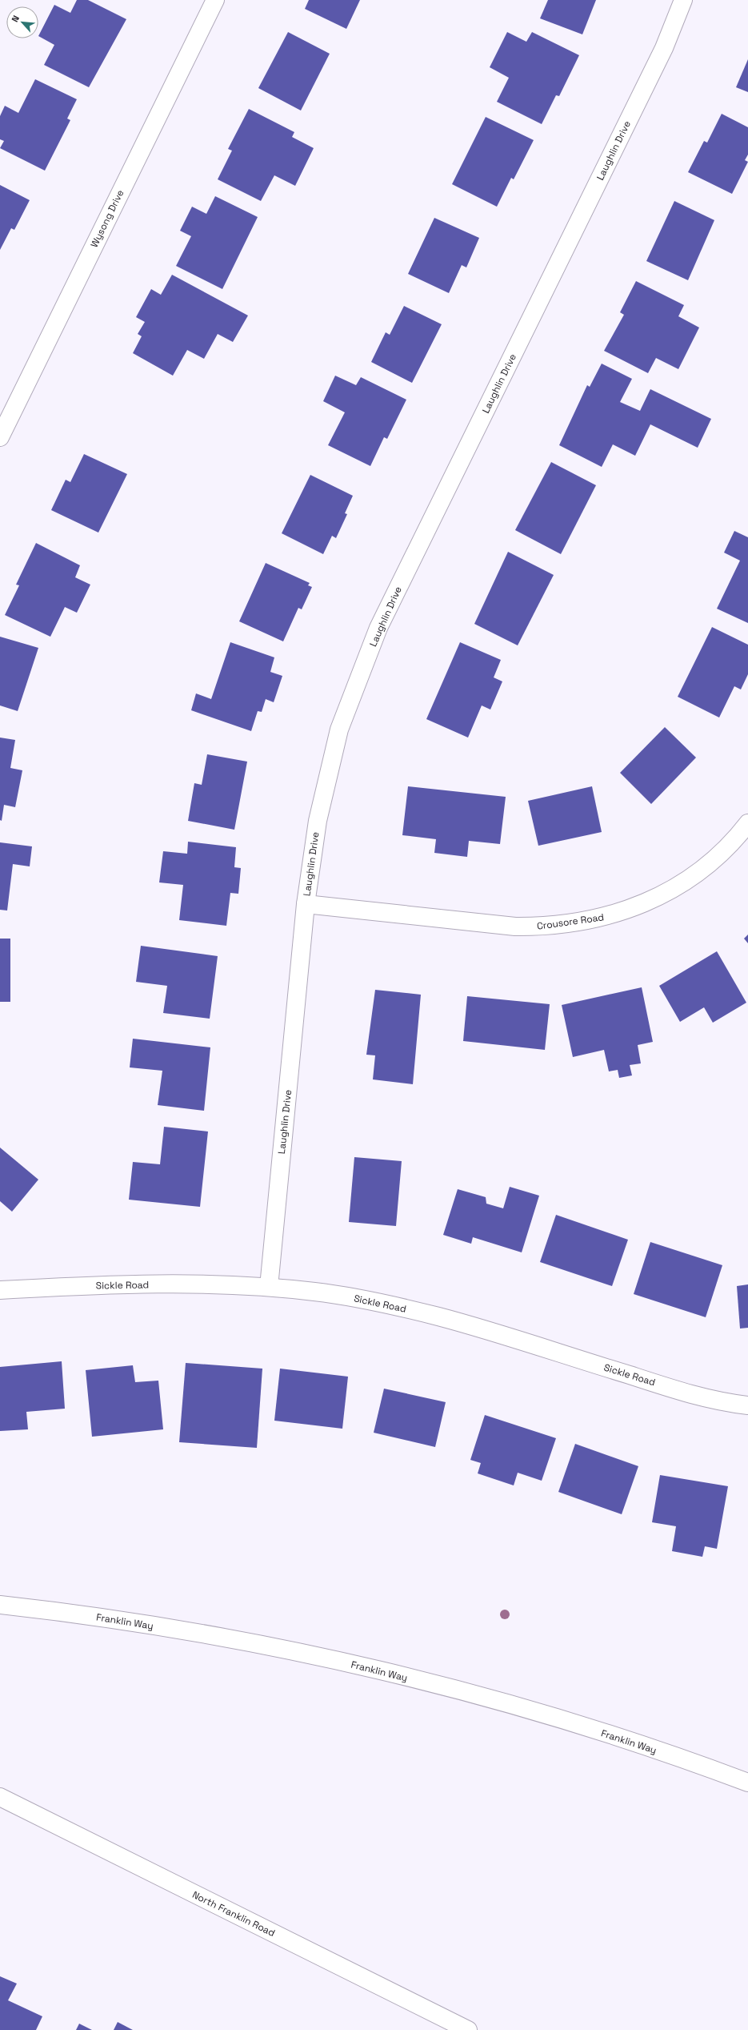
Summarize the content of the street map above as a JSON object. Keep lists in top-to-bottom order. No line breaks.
{"streets":{"street":["Laughlin Drive","Wysong Drive","Crousore Road","Sickle Road","Franklin Way","North Franklin Road"]},"crossings":[["Laughlin Drive","Crousore Road"],["Laughlin Drive","Sickle Road"]],"north":"top left"}
